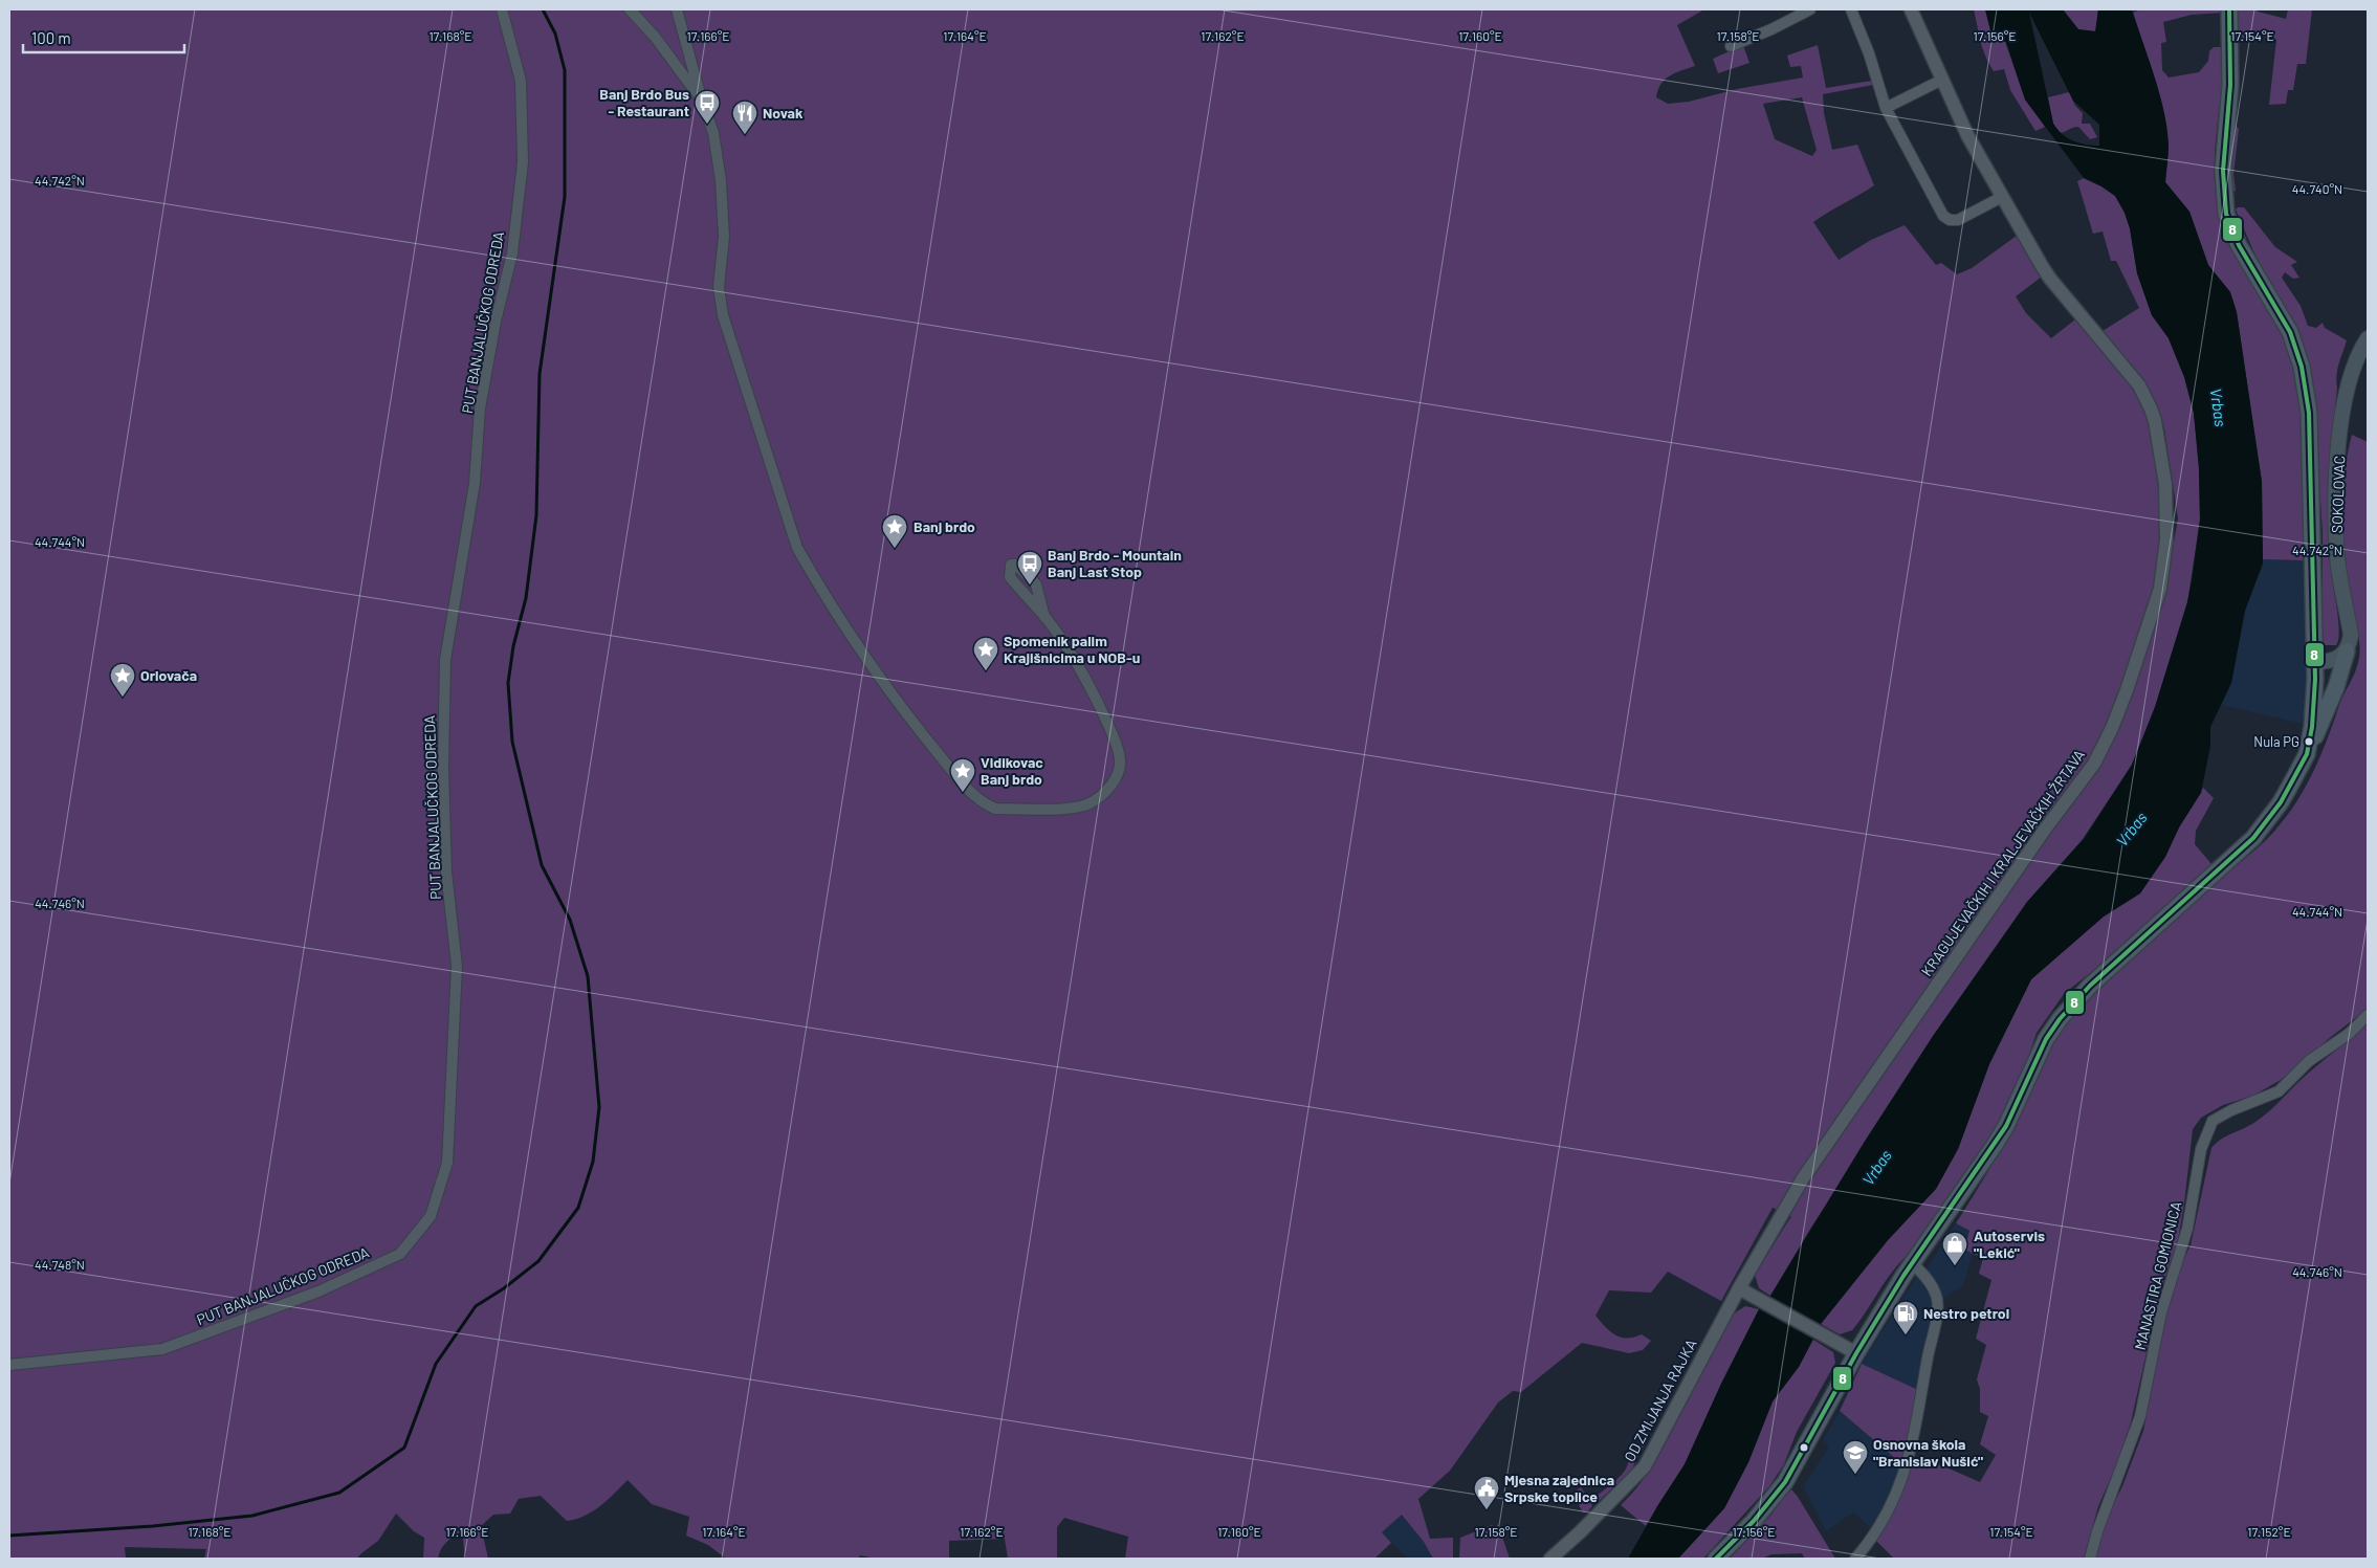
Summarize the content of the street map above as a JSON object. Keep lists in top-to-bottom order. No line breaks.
{"streets":{"main road":["SOKOLOVAC"],"street":["PUT BANJALUČKOG ODREDA","KRAGUJEVAČKIH I KRALJEVAČKIH ŽRTAVA","MANASTIRA GOMIONICA","OD ZMIJANJA RAJKA"]},"crossings":[["KRAGUJEVAČKIH I KRALJEVAČKIH ŽRTAVA","OD ZMIJANJA RAJKA"]],"water":["Vrbas"],"places":{"bus stop":["Banj Brdo Bus - Restaurant","Banj Brdo - Mountain Banj Last Stop"],"restaurant":["Novak"],"place":["Banj brdo","Spomenik palim Krajišnicima u NOB-u","Orlovača","Vidikovac Banj brdo"],"other":["Nula PG"],"shop":["Autoservis \"Lekić\""],"fuel station":["Nestro petrol"],"school or university":["Osnovna škola \"Branislav Nušić\""],"public building":["Mjesna zajednica Srpske toplice"]},"lines":["transit line 8"],"scale_bar":"100 m","coordinates":["17.164°E","17.162°E","17.168°E","17.166°E","17.160°E","17.158°E","17.156°E","17.154°E","44.742°N","44.740°N","44.744°N","44.746°N","44.748°N","17.152°E"]}
